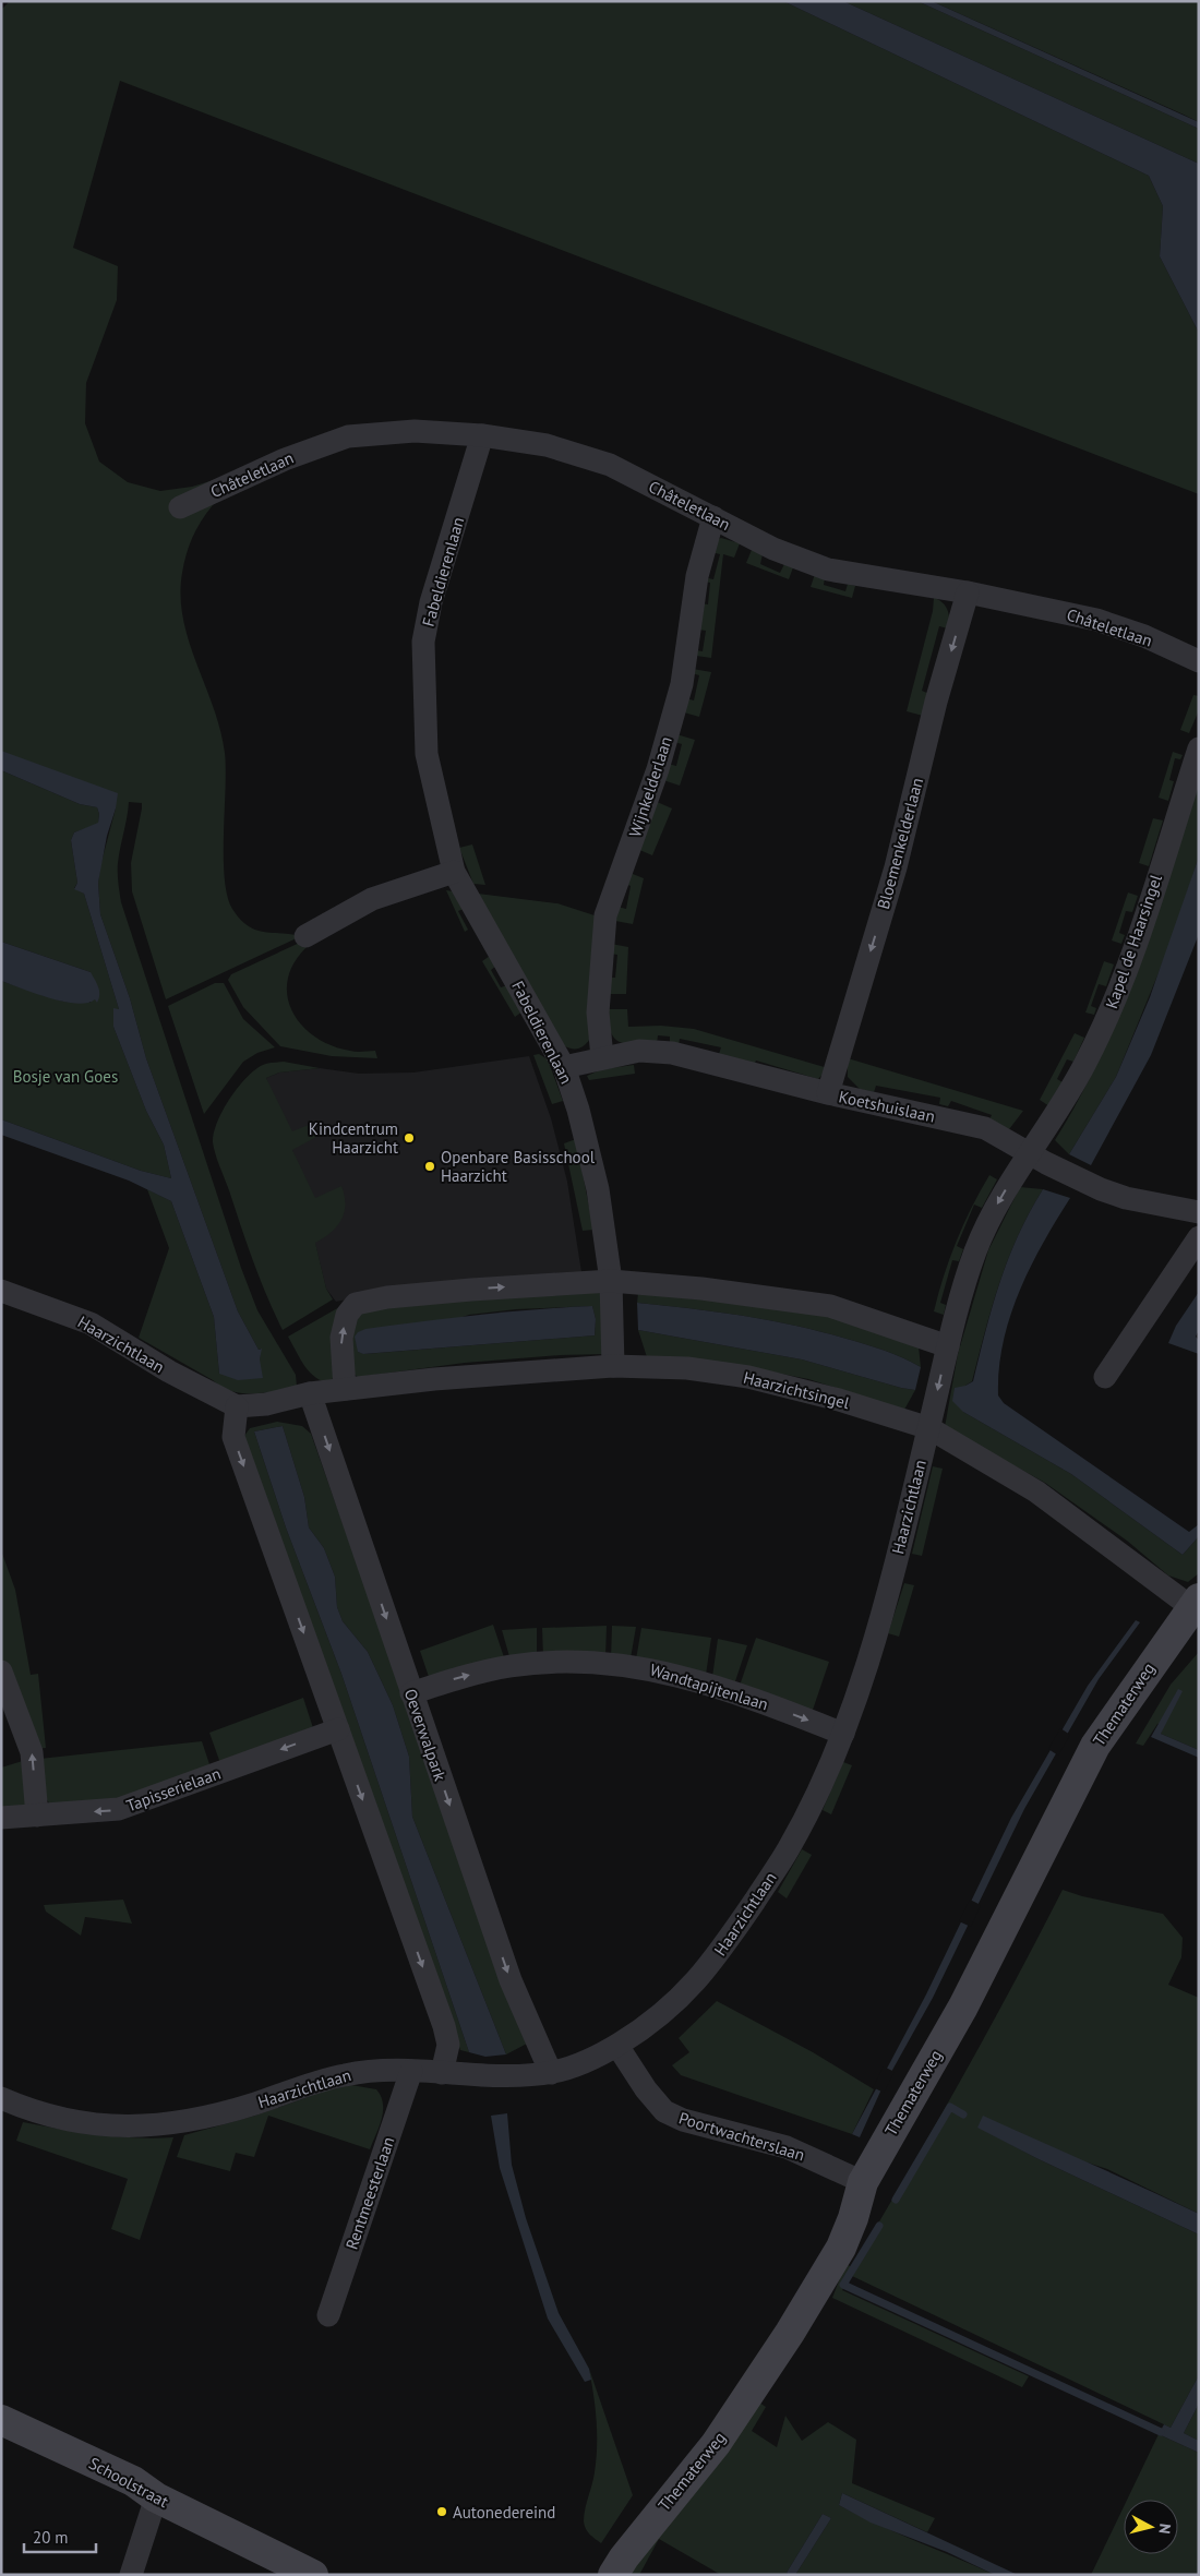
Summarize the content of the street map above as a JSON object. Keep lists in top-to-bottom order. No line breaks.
{"streets":{"street":["Châteletlaan","Fabeldierenlaan","Wijnkelderlaan","Bloemenkelderlaan","Kapel de Haarsingel","Koetshuislaan","Haarzichtlaan","Haarzichtsingel","Wandtapijtenlaan","Thematerweg","Oeverwalpark","Tapisserielaan","Poortwachterslaan","Rentmeesterlaan","Schoolstraat"]},"crossings":[["Châteletlaan","Fabeldierenlaan"],["Châteletlaan","Wijnkelderlaan"],["Châteletlaan","Bloemenkelderlaan"],["Fabeldierenlaan","Koetshuislaan"],["Fabeldierenlaan","Haarzichtsingel"],["Wijnkelderlaan","Koetshuislaan"],["Bloemenkelderlaan","Koetshuislaan"],["Kapel de Haarsingel","Koetshuislaan"],["Kapel de Haarsingel","Haarzichtlaan"],["Koetshuislaan","Haarzichtlaan"],["Haarzichtlaan","Haarzichtsingel"],["Haarzichtlaan","Wandtapijtenlaan"],["Haarzichtlaan","Oeverwalpark"],["Haarzichtlaan","Poortwachterslaan"],["Haarzichtlaan","Rentmeesterlaan"],["Haarzichtsingel","Thematerweg"],["Haarzichtsingel","Oeverwalpark"],["Wandtapijtenlaan","Oeverwalpark"],["Thematerweg","Poortwachterslaan"]],"one_way":["Bloemenkelderlaan","Wandtapijtenlaan","Tapisserielaan"],"parks":["Bosje van Goes"],"places":["Kindcentrum Haarzicht","Openbare Basisschool Haarzicht","Autonedereind"],"scale_bar":"20 m","north":"right"}
